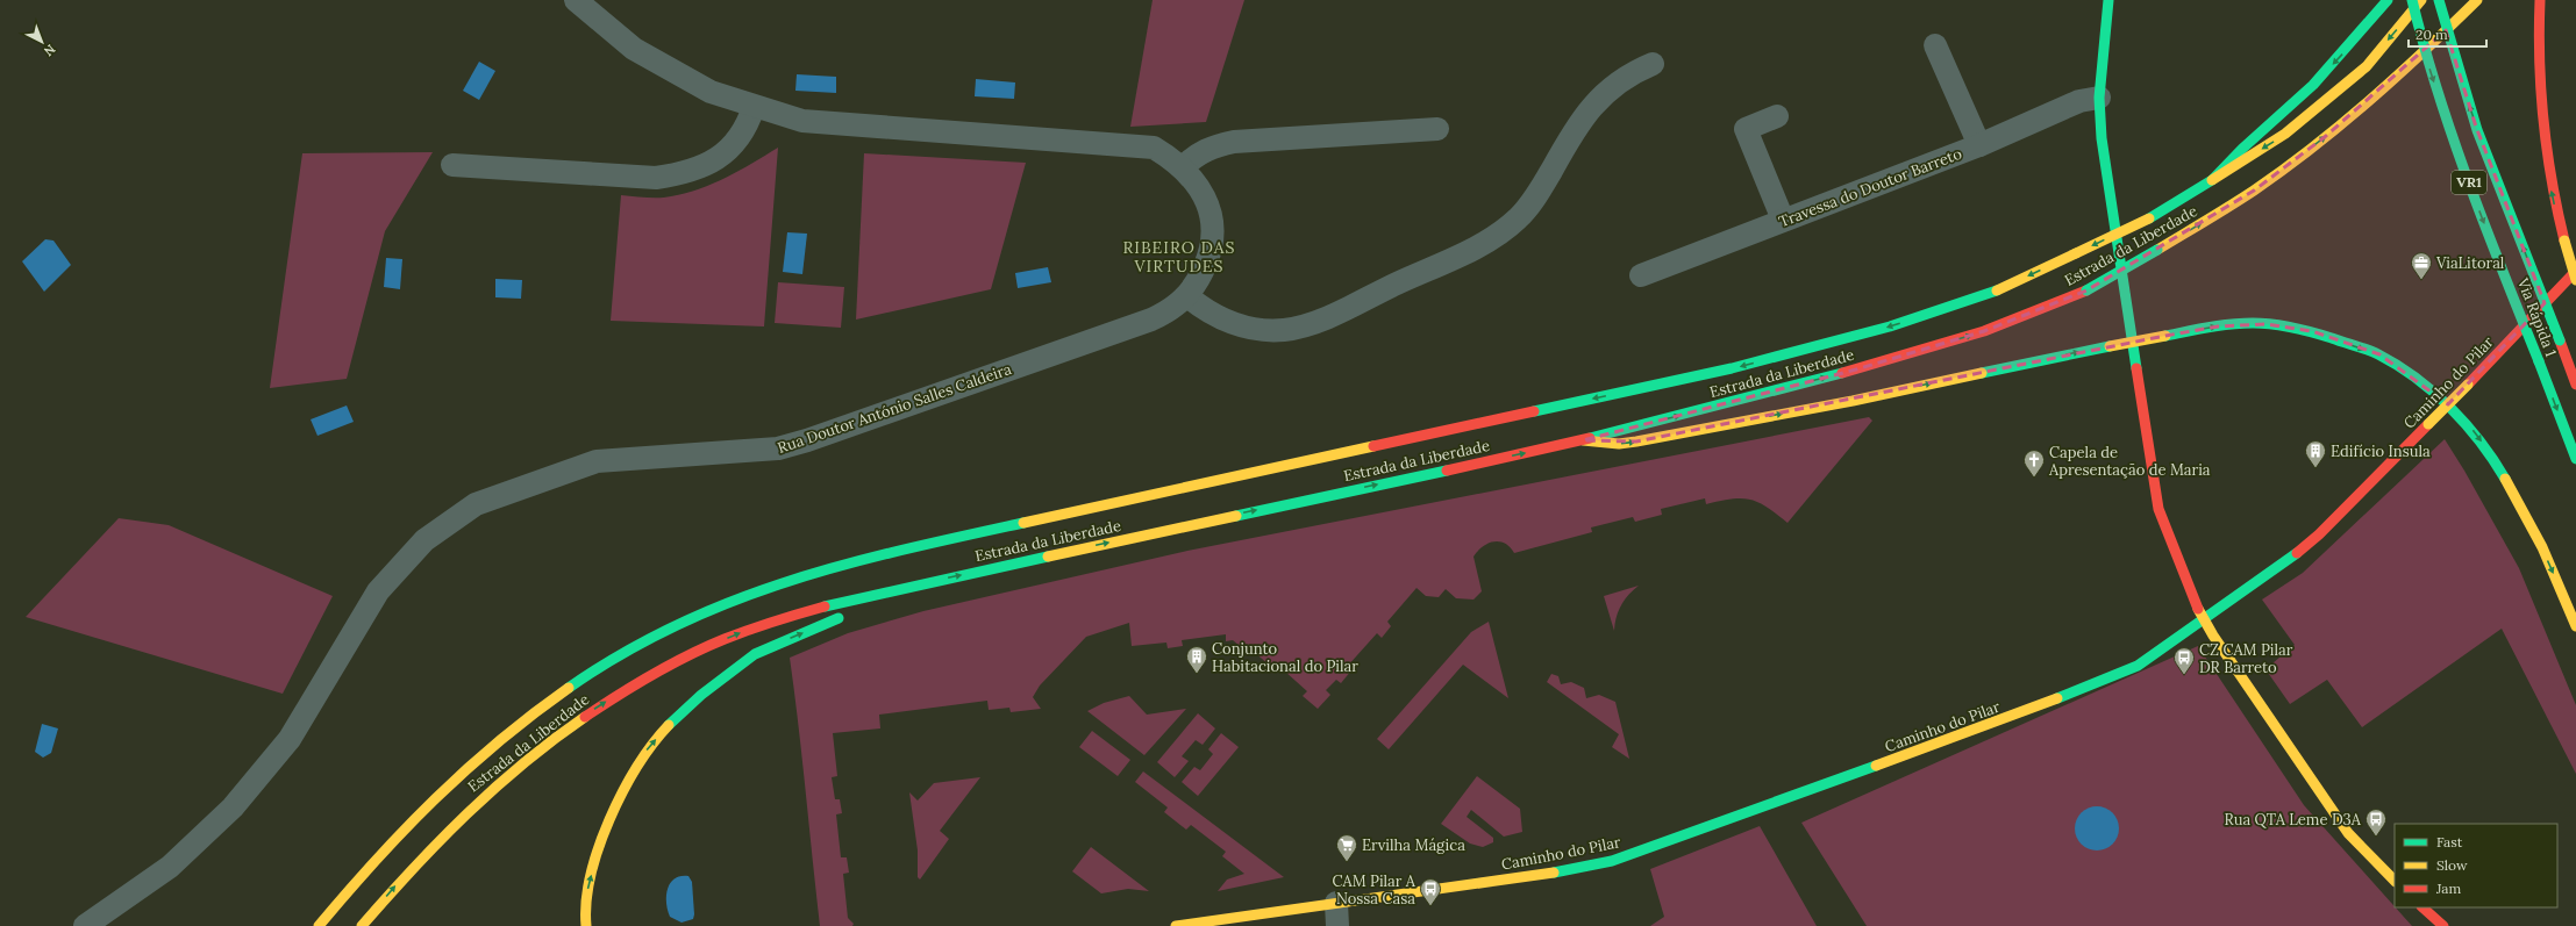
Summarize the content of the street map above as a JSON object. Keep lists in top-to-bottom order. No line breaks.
{"streets":{"main road":["VR1","Estrada da Liberdade","Via Rápida 1","Caminho do Pilar"],"street":["Travessa do Doutor Barreto","Rua Doutor António Salles Caldeira"]},"districts":["RIBEIRO DAS VIRTUDES"],"places":{"office":["ViaLitoral"],"building":["Edifício Insula","Conjunto Habitacional do Pilar"],"church":["Capela de Apresentação de Maria"],"bus stop":["CZ CAM Pilar DR Barreto","Rua QTA Leme D3A","CAM Pilar A Nossa Casa"],"supermarket":["Ervilha Mágica"]},"legend":["Fast","Slow","Jam"],"scale_bar":"20 m","north":"bottom right"}
